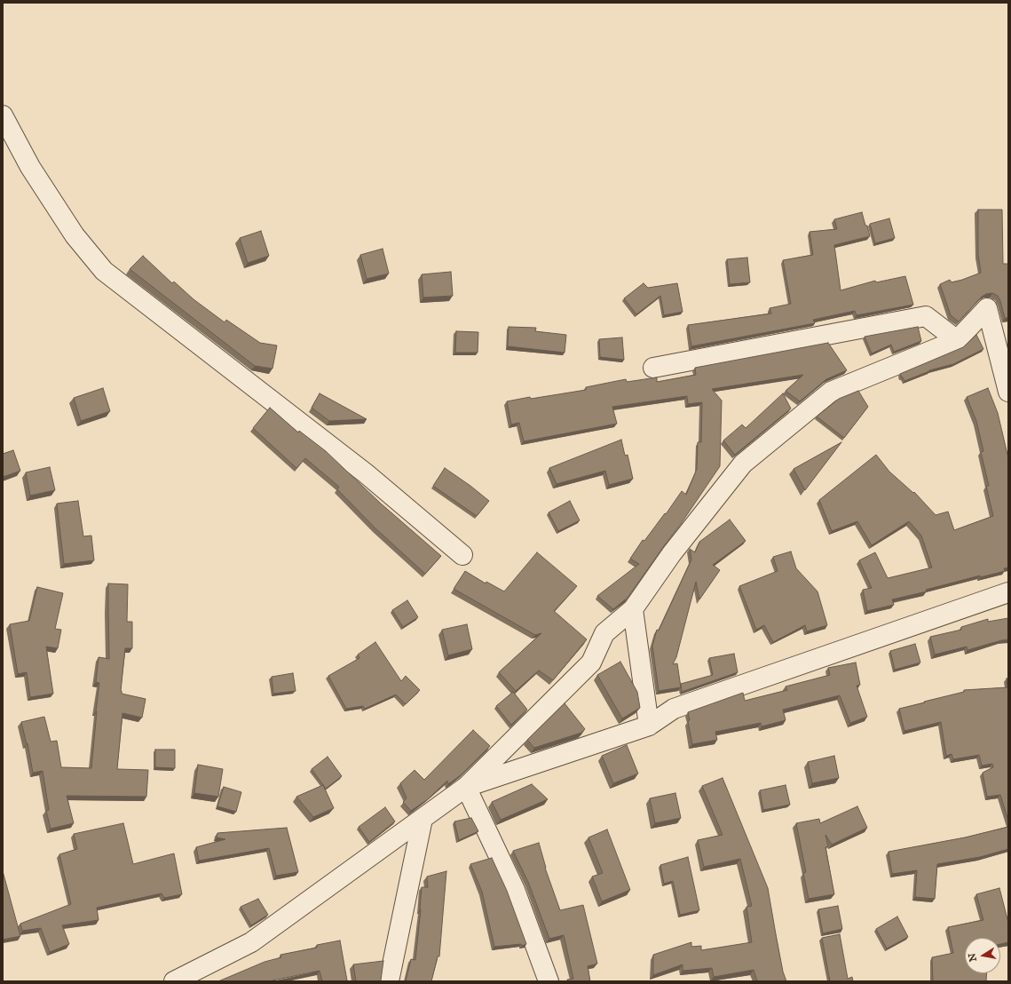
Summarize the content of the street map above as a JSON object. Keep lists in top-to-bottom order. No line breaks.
{"north":"left"}
